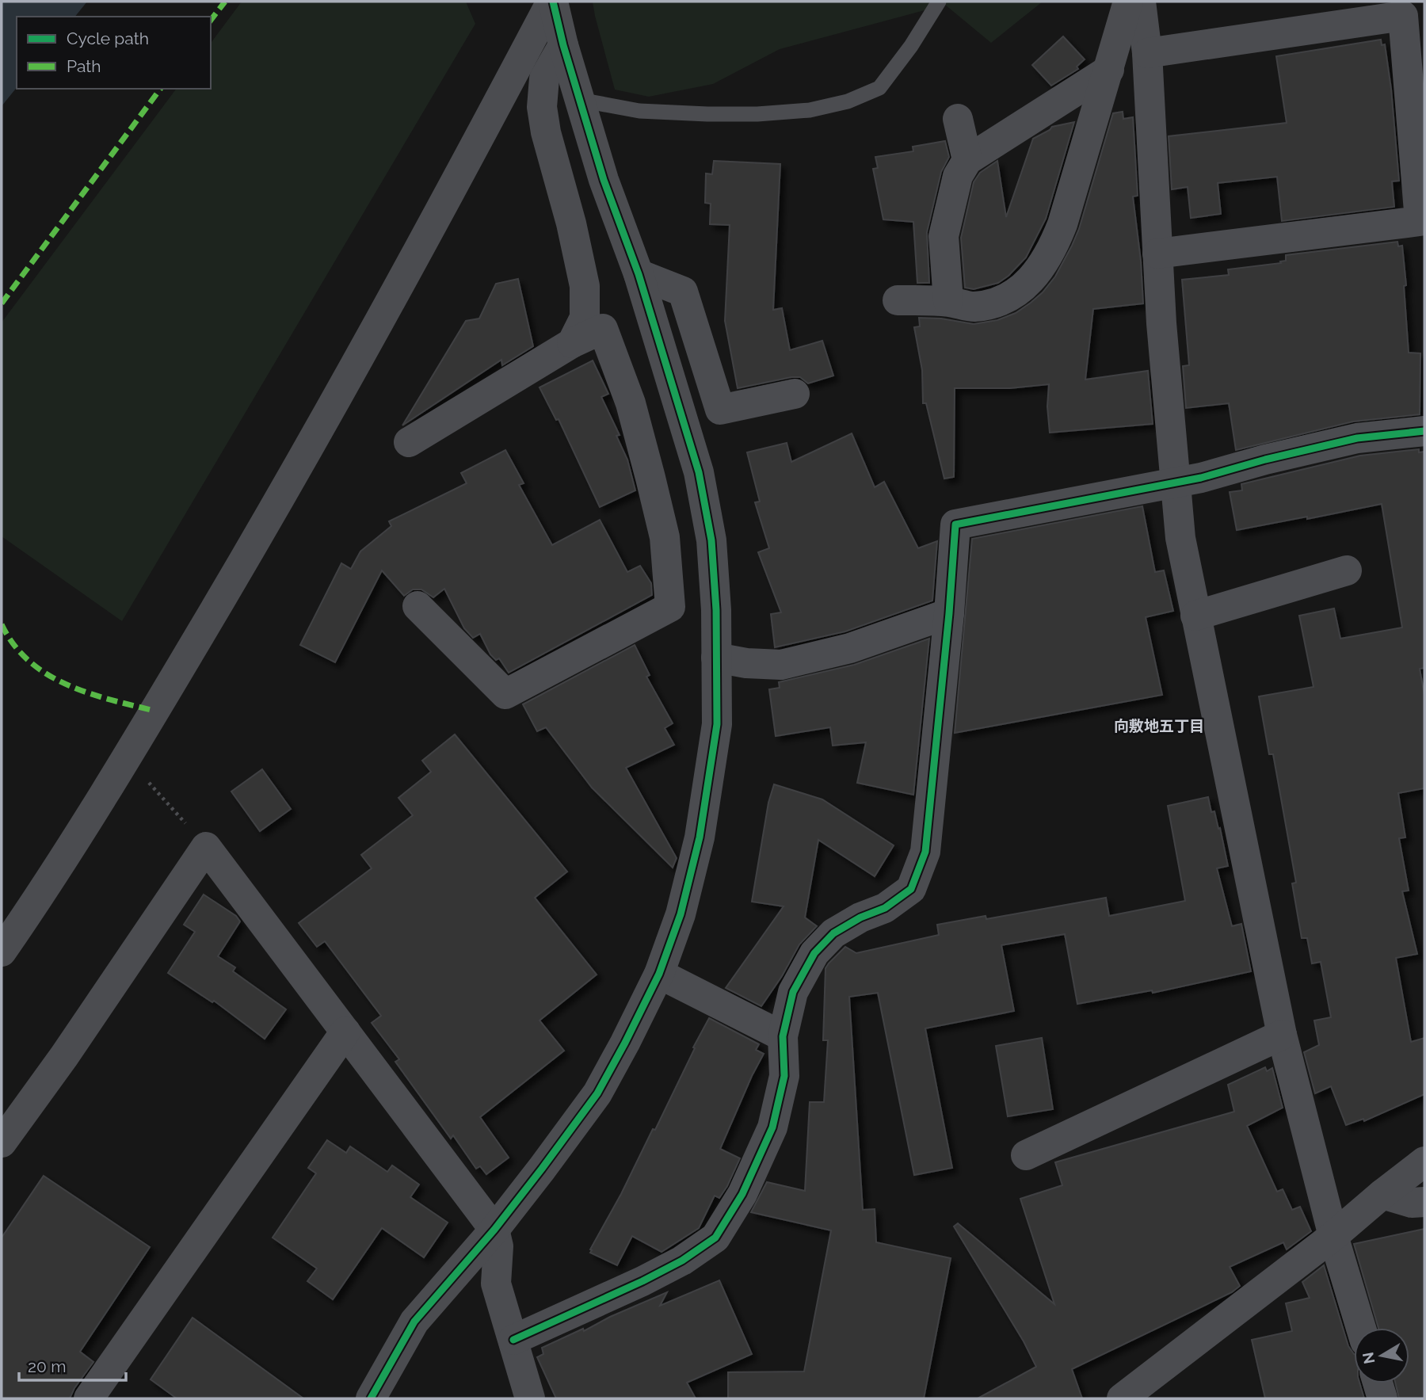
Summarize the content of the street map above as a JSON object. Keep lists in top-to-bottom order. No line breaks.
{"districts":["向敷地五丁目"],"legend":["Cycle path","Path"],"scale_bar":"20 m","north":"left"}
